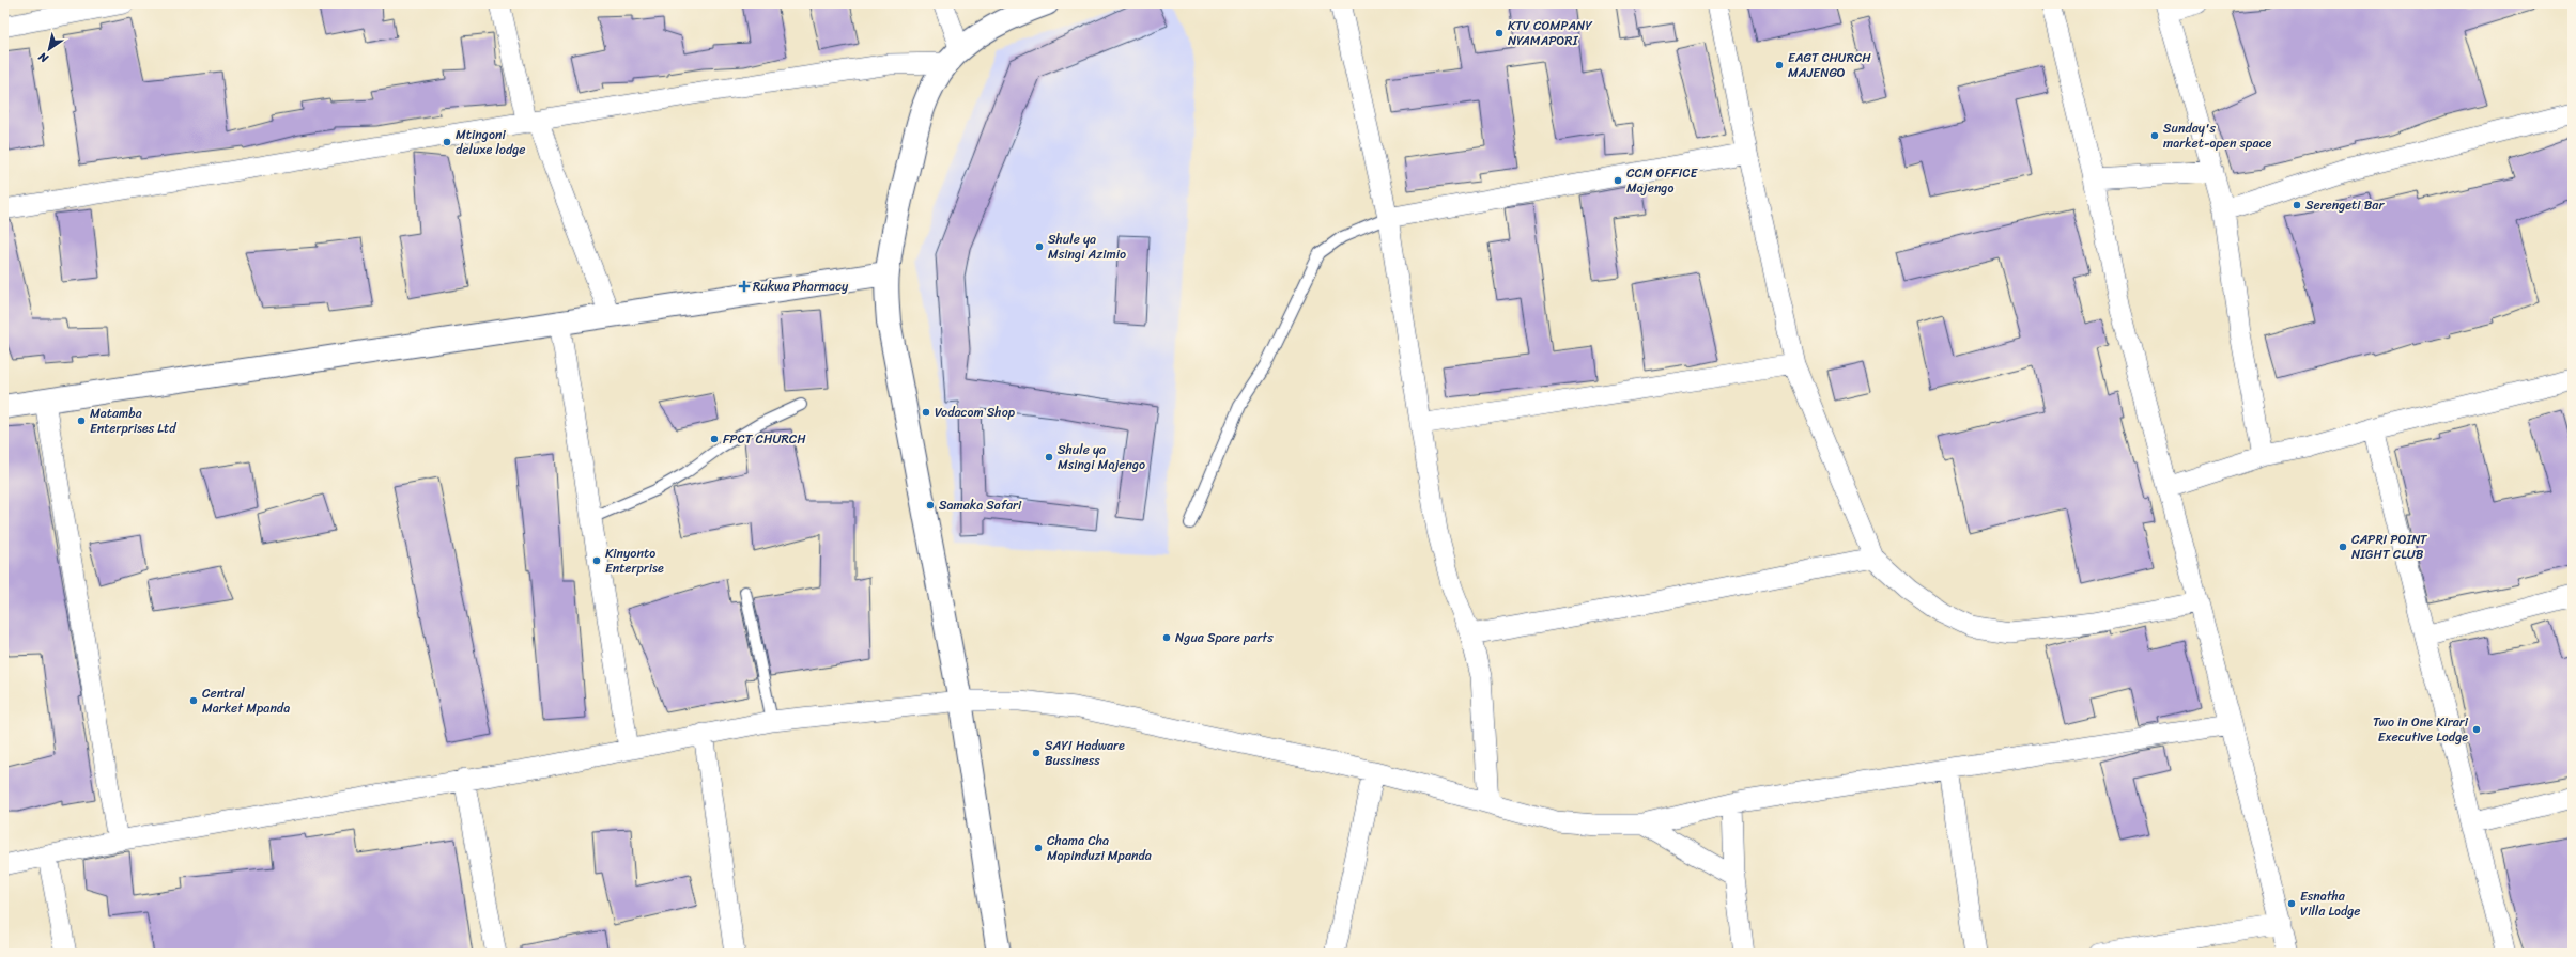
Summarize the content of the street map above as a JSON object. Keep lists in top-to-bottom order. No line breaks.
{"places":{"other":["KTV COMPANY NYAMAPORI","EAGT CHURCH MAJENGO","Sunday's market-open space","Mtingoni deluxe lodge","CCM OFFICE Majengo","Serengeti Bar","Shule ya Msingi Azimio","Vodacom Shop","Matamba Enterprises Ltd","FPCT CHURCH","Shule ya Msingi Majengo","Samaka Safari","CAPRI POINT NIGHT CLUB","Kinyonto Enterprise","Ngua Spare parts","Central Market Mpanda","Two in One Kirari Executive Lodge","SAYI Hadware Bussiness","Chama Cha Mapinduzi Mpanda","Esnatha Villa Lodge"],"health":["Rukwa Pharmacy"]},"north":"bottom left"}
